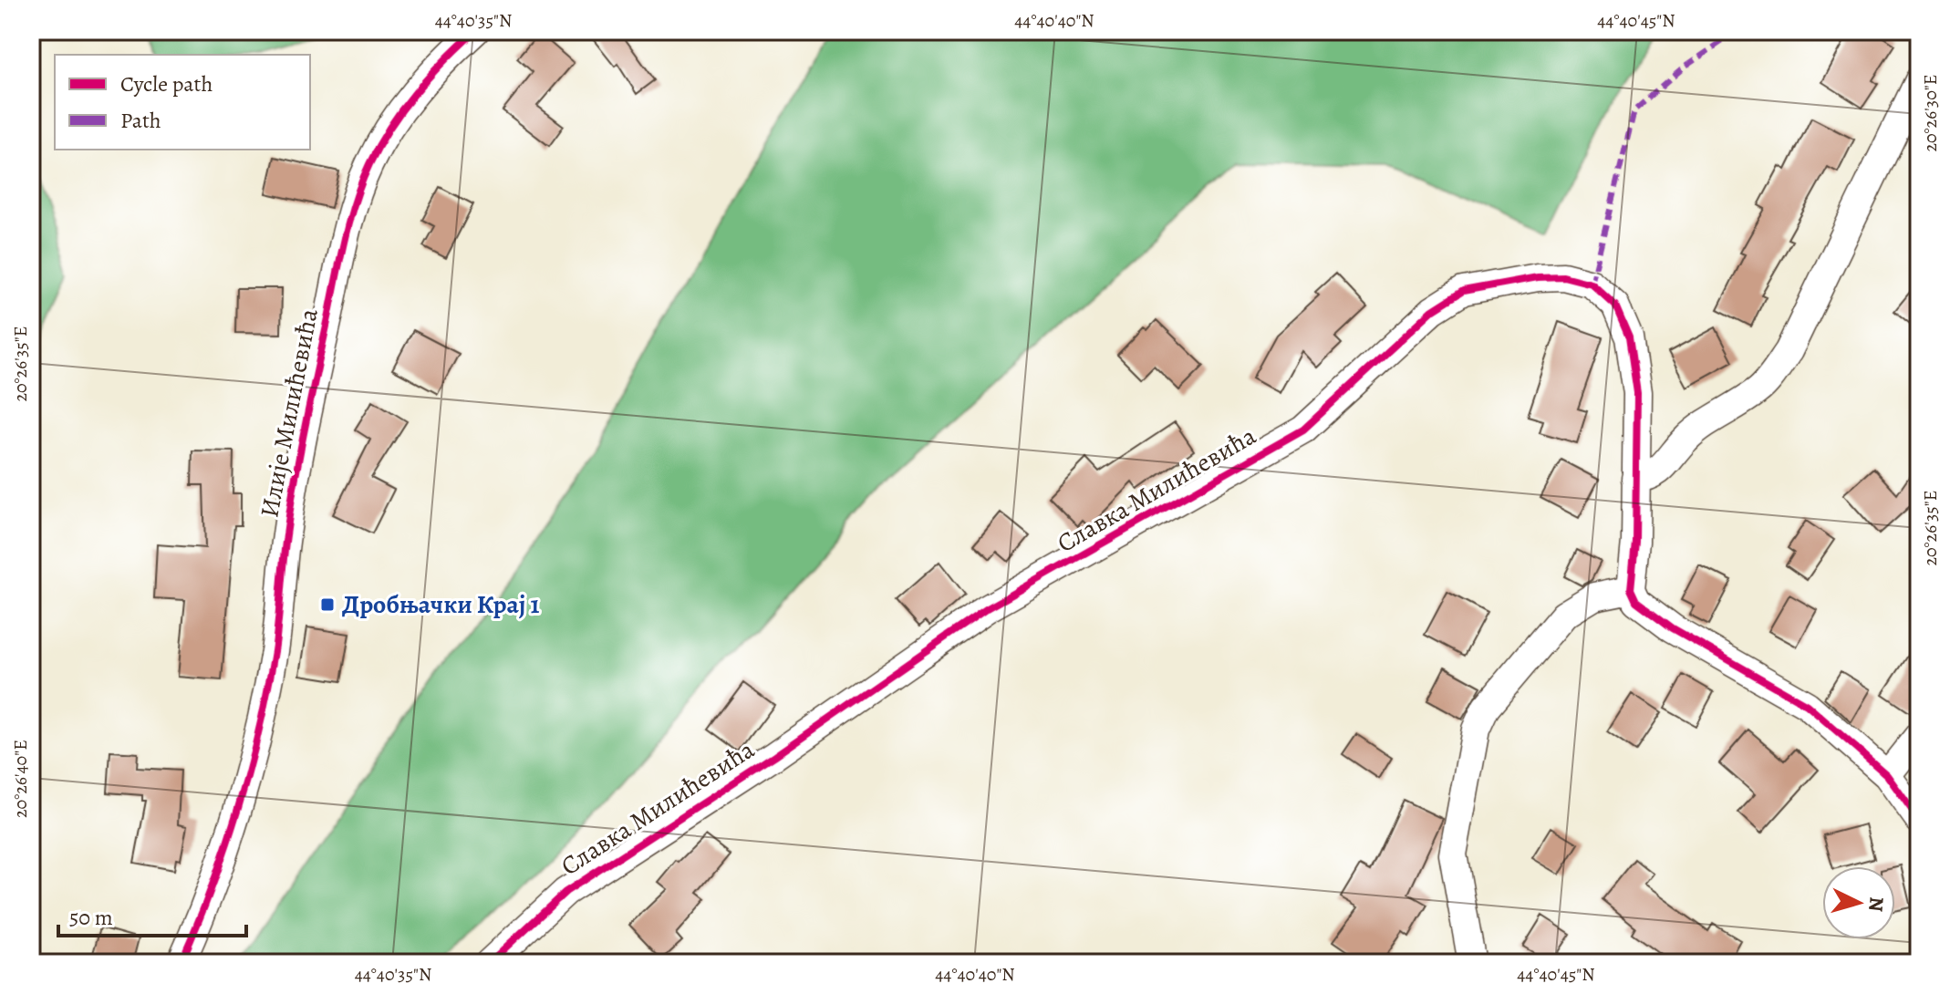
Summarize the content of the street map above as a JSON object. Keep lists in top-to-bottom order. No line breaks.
{"streets":{"street":["Илије Милићевића","Славка Милићевића"]},"places":{"transit":["Дробњачки Крај 1"]},"legend":["Cycle path","Path"],"scale_bar":"50 m","north":"right","coordinates":["44°40'35\"N","44°40'40\"N","44°40'45\"N","20°26'30\"E","20°26'35\"E","20°26'40\"E"]}
